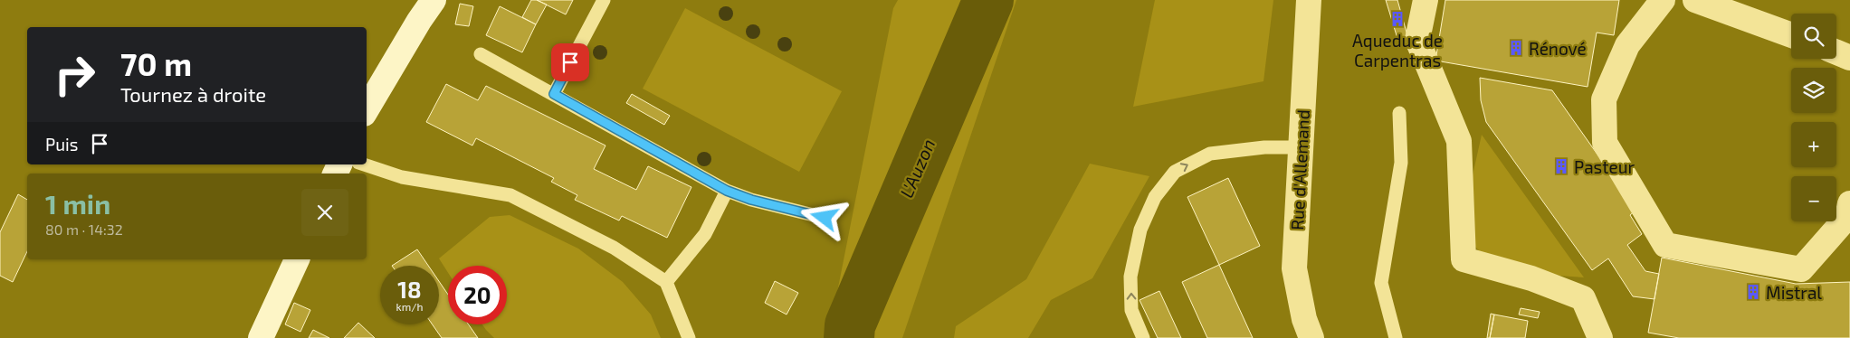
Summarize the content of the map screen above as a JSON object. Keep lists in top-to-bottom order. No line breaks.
{"streets":{"street":["Rue d'Allemand"]},"water":["L'Auzon"],"places":{"building":["Aqueduc de Carpentras","Rénové","Pasteur","Mistral"]},"page":{"map_buttons":["+","−"],"turn":["70 m","Tournez à droite"],"then":"Puis","heading":["1 min","80 m · 14:32"],"speed":"18 km/h","limit":"20"}}
